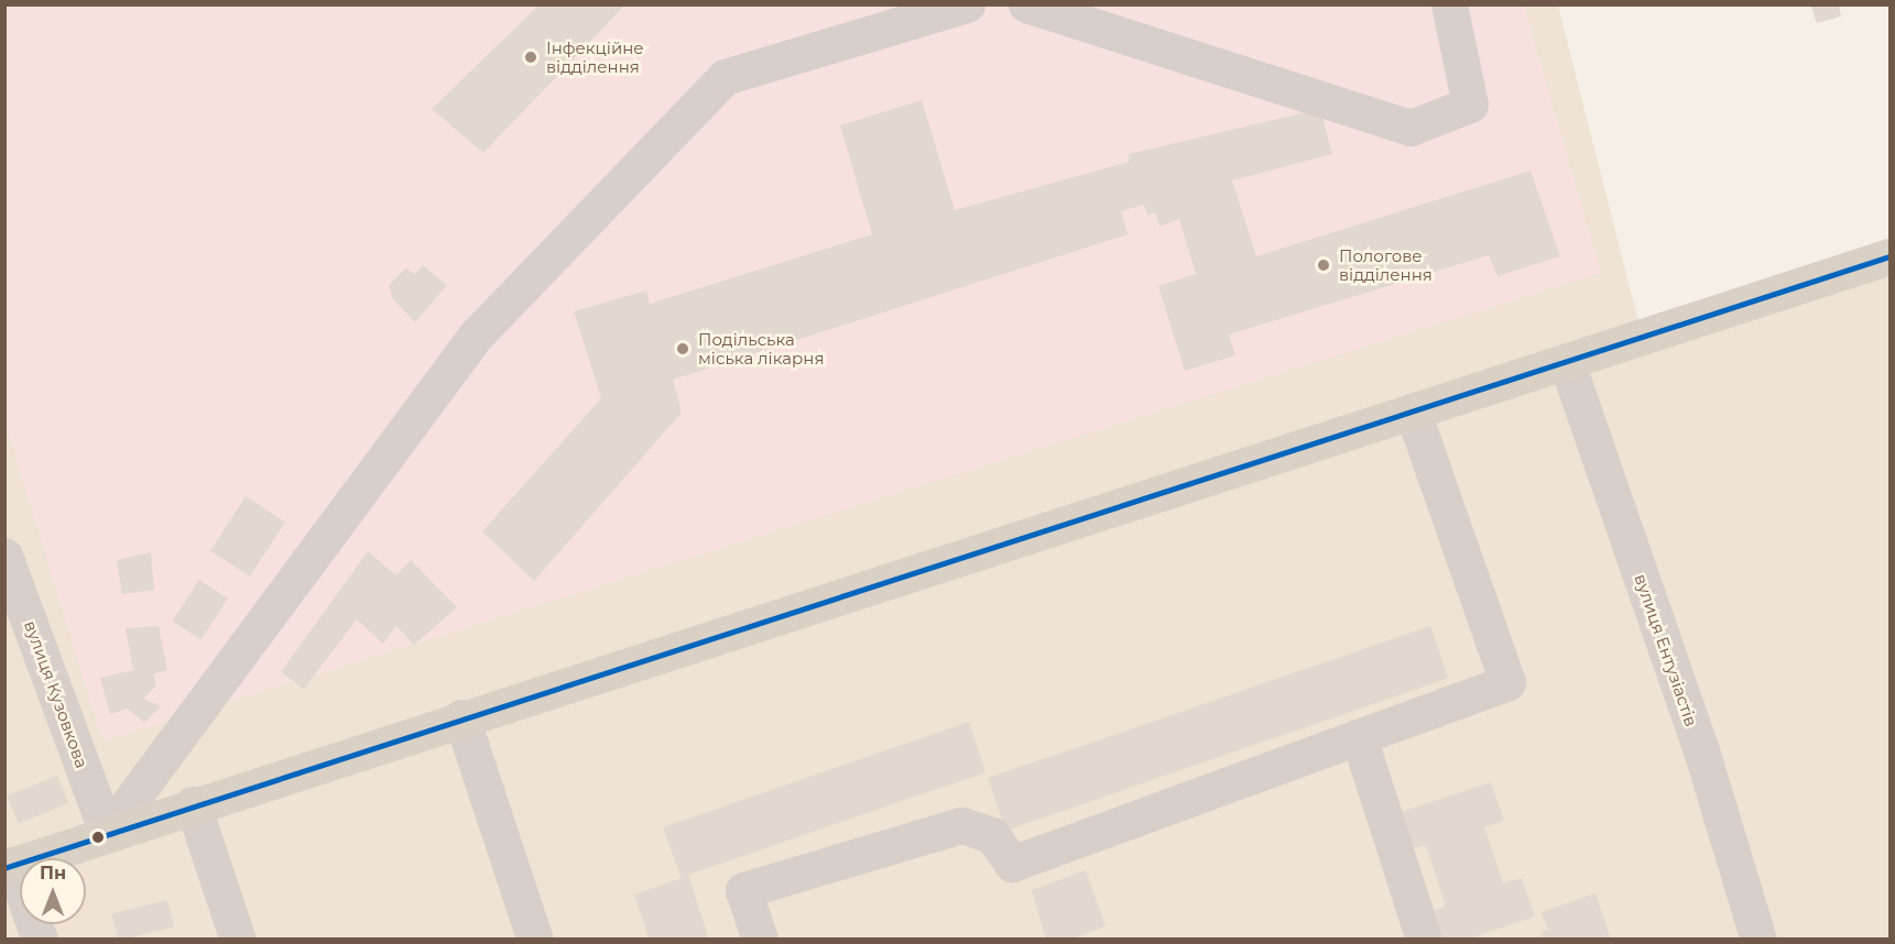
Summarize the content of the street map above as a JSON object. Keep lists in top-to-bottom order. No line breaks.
{"streets":{"street":["вулиця Ентузіастів","вулиця Кузовкова"]},"places":["Інфекційне відділення","Пологове відділення","Подільська міська лікарня"],"north":"top"}
